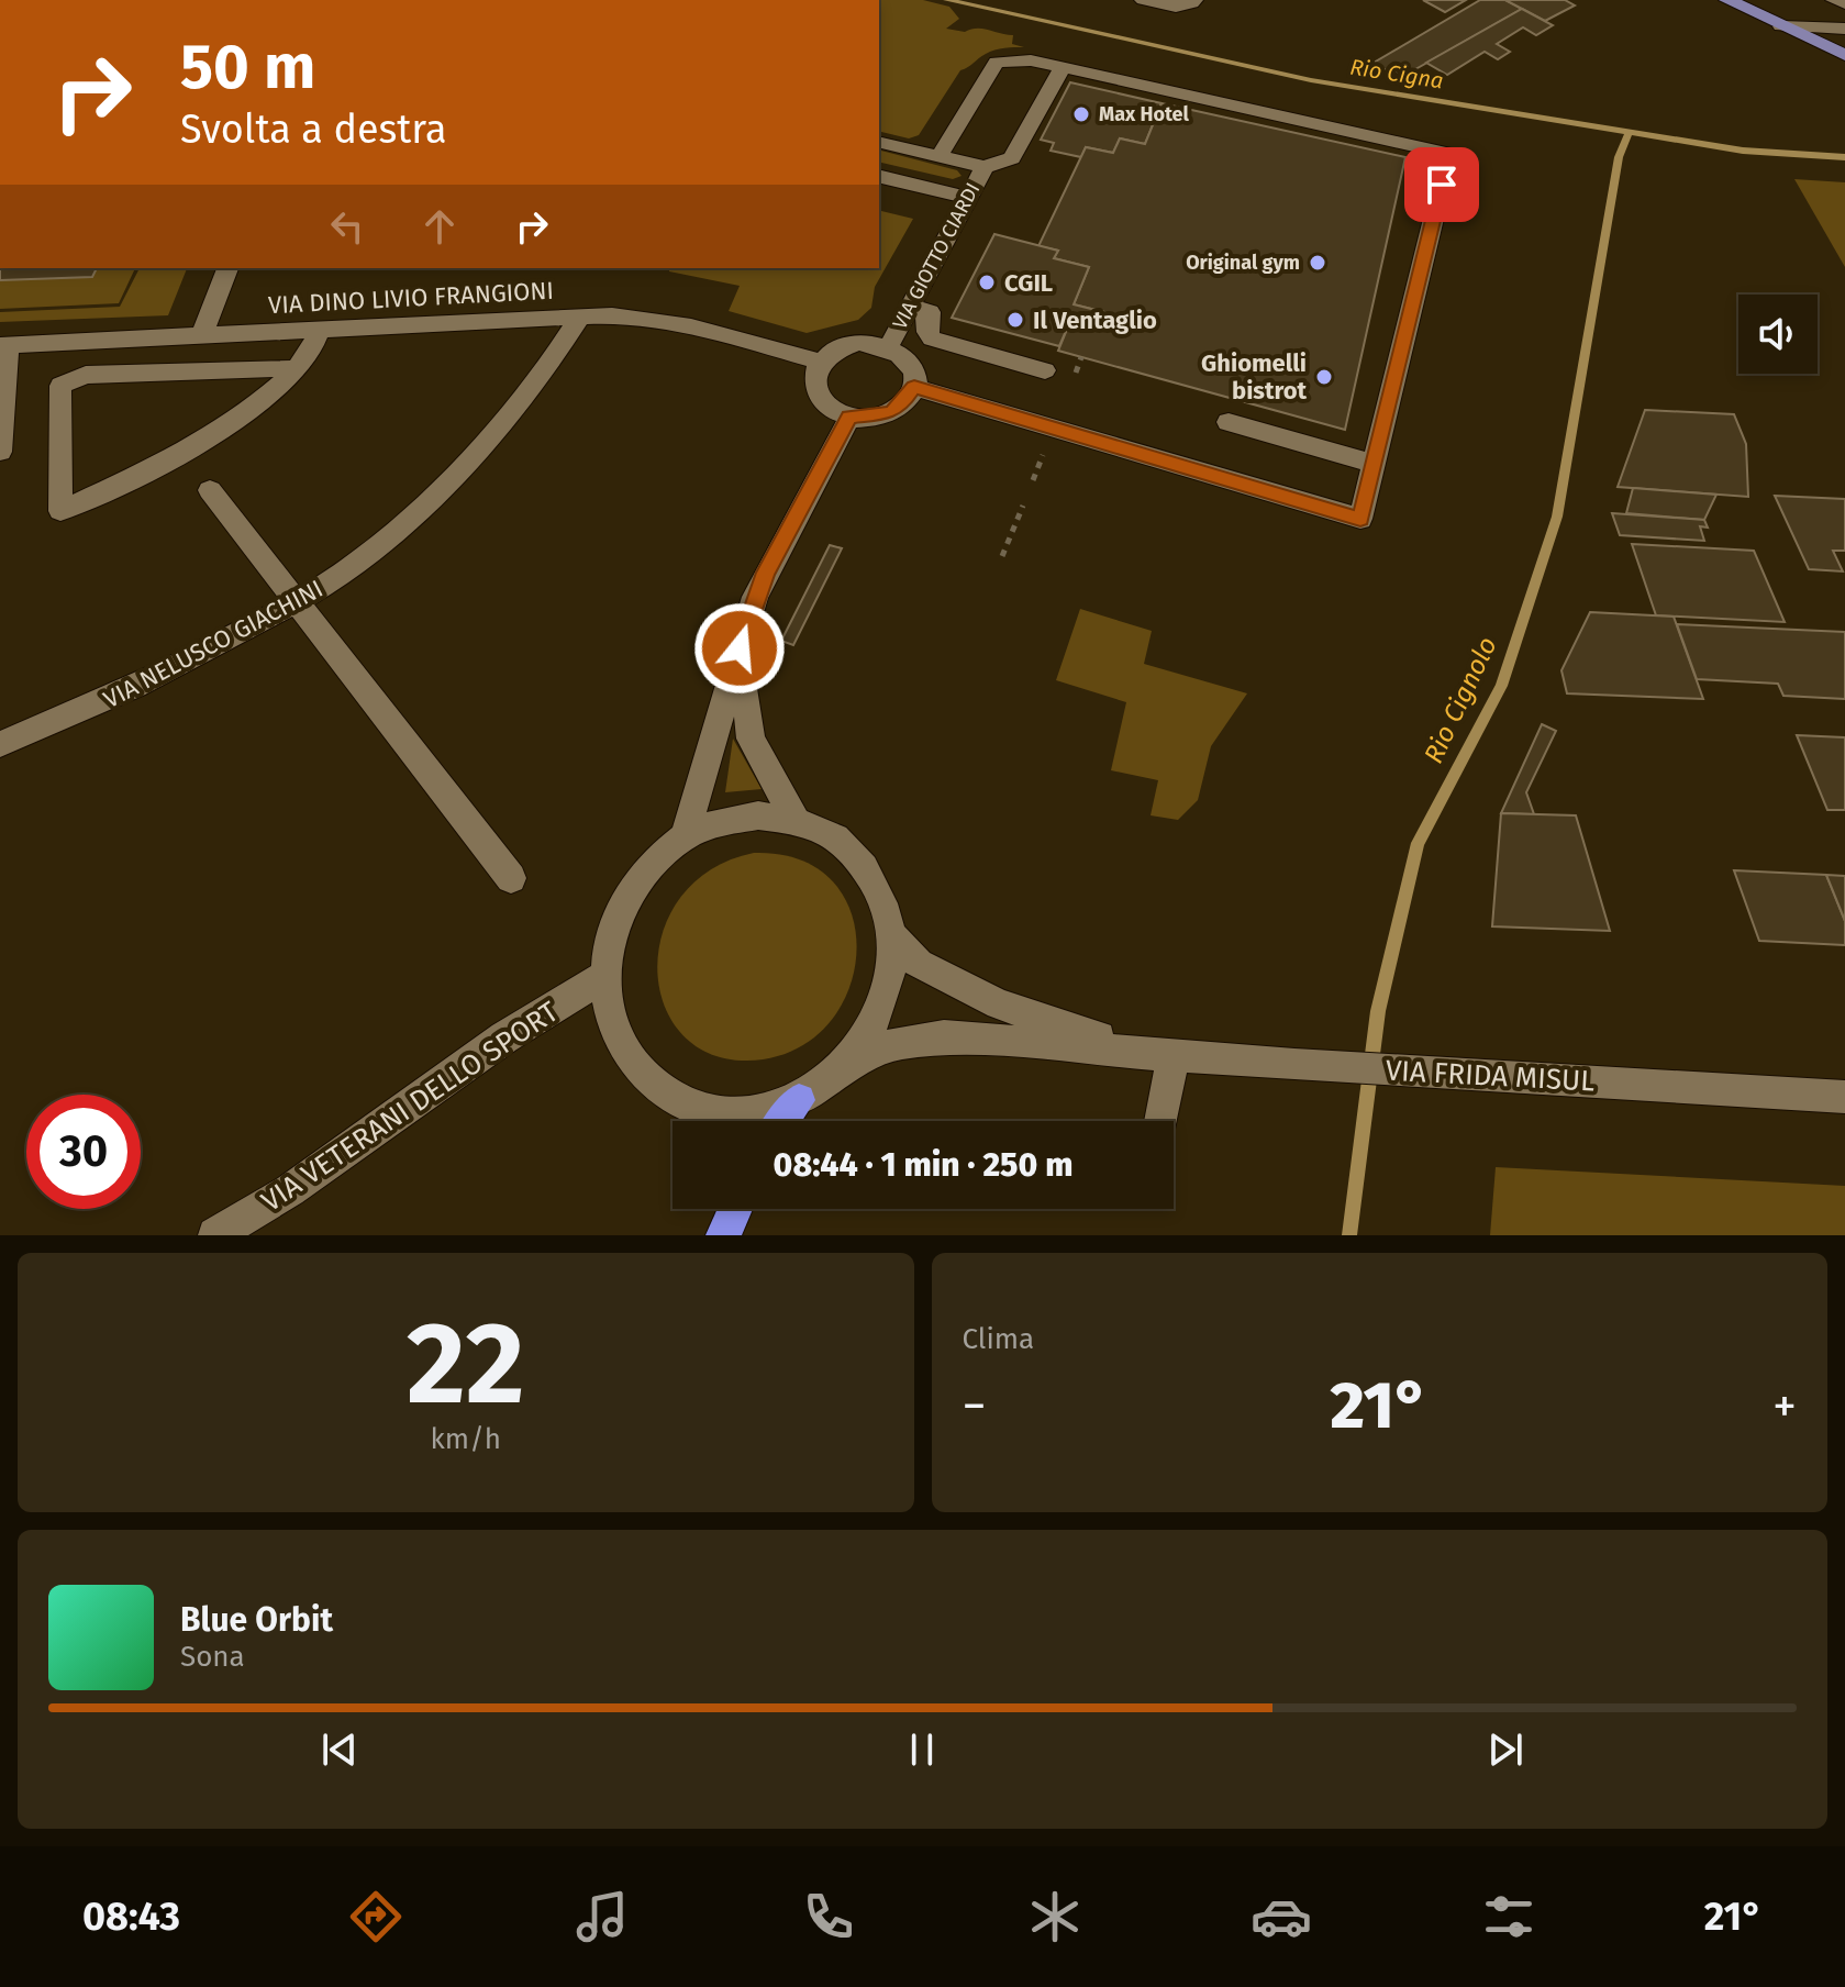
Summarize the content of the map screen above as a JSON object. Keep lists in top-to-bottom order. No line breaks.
{"streets":{"street":["VIA GIOTTO CIARDI","VIA DINO LIVIO FRANGIONI","VIA NELUSCO GIACHINI","VIA FRIDA MISUL","VIA VETERANI DELLO SPORT"]},"crossings":[["VIA GIOTTO CIARDI","VIA DINO LIVIO FRANGIONI"],["VIA DINO LIVIO FRANGIONI","VIA NELUSCO GIACHINI"],["VIA FRIDA MISUL","VIA VETERANI DELLO SPORT"]],"water":["Rio Cigna","Rio Cignolo"],"places":["Max Hotel","Original gym","CGIL","Il Ventaglio","Ghiomelli bistrot"],"page":{"turn":["50 m","Svolta a destra"],"limit":"30","trip":"08:44 · 1 min · 250 m","tile":[["22","km/h"],"Clima"],"heat":["−","21°","+"],"song":["Blue Orbit","Sona"],"tabs":["08:43","21°"]}}
